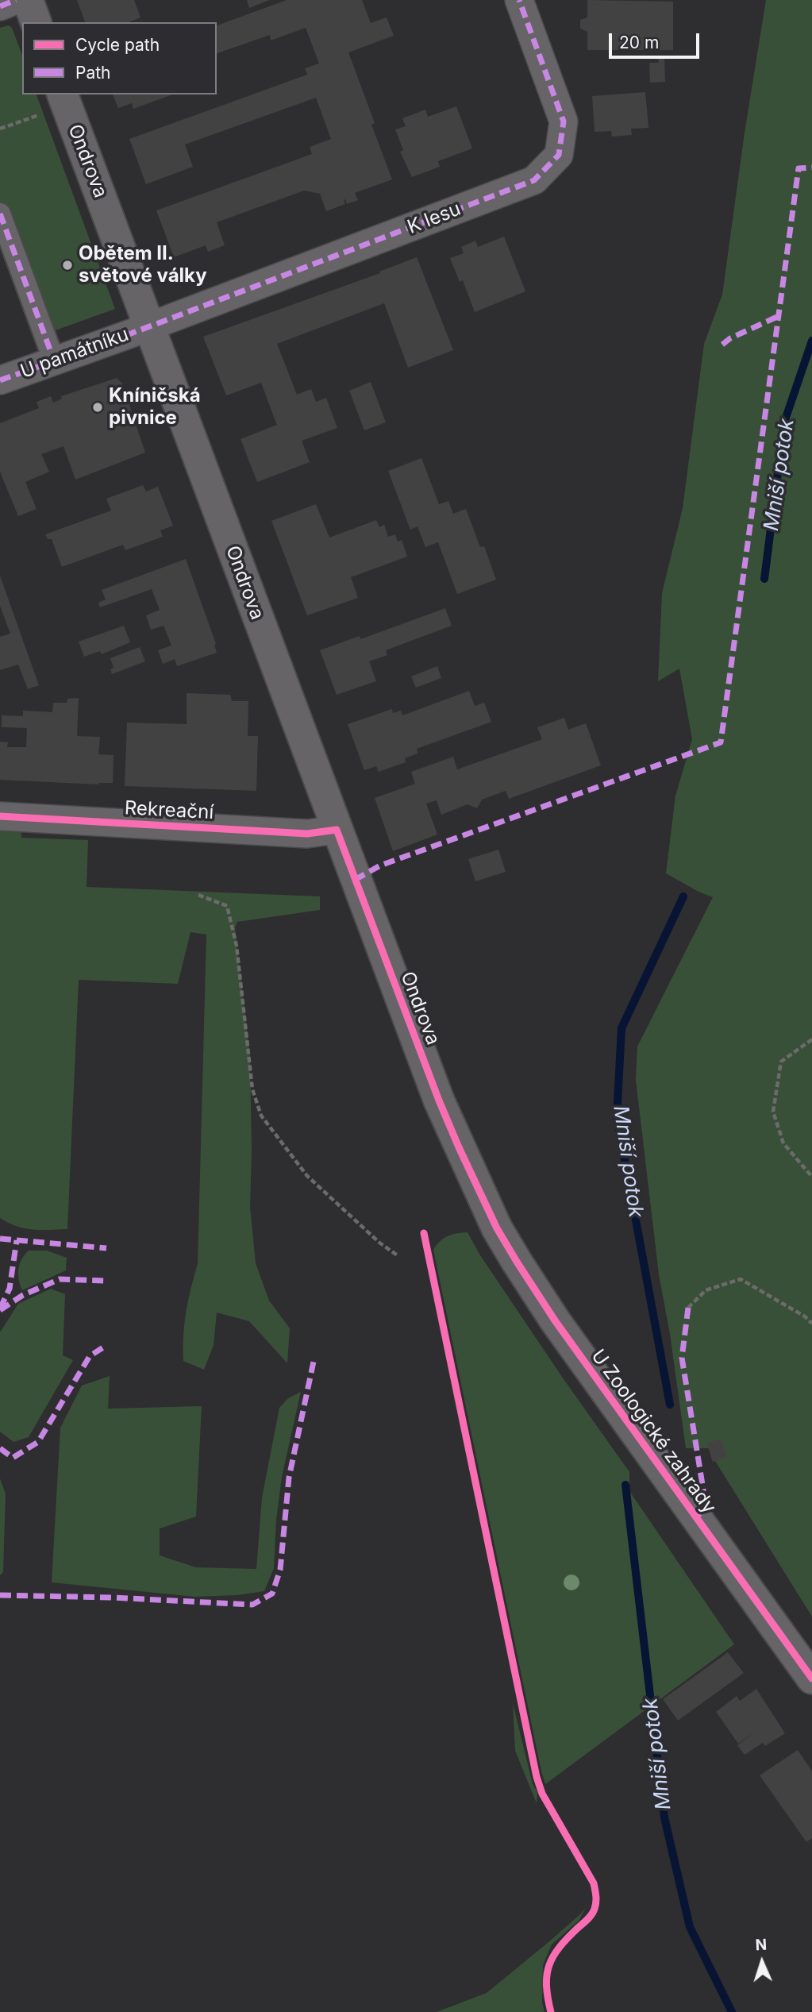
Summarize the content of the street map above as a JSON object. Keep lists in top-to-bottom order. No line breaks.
{"streets":{"street":["Ondrova","K lesu","U památníku","Rekreační","U Zoologické zahrady"]},"crossings":[["Ondrova","K lesu"],["Ondrova","U památníku"],["Ondrova","Rekreační"],["Ondrova","U Zoologické zahrady"],["K lesu","U památníku"]],"water":["Mniší potok"],"places":["Obětem II. světové války","Kníničská pivnice"],"legend":["Cycle path","Path"],"scale_bar":"20 m","north":"top"}
